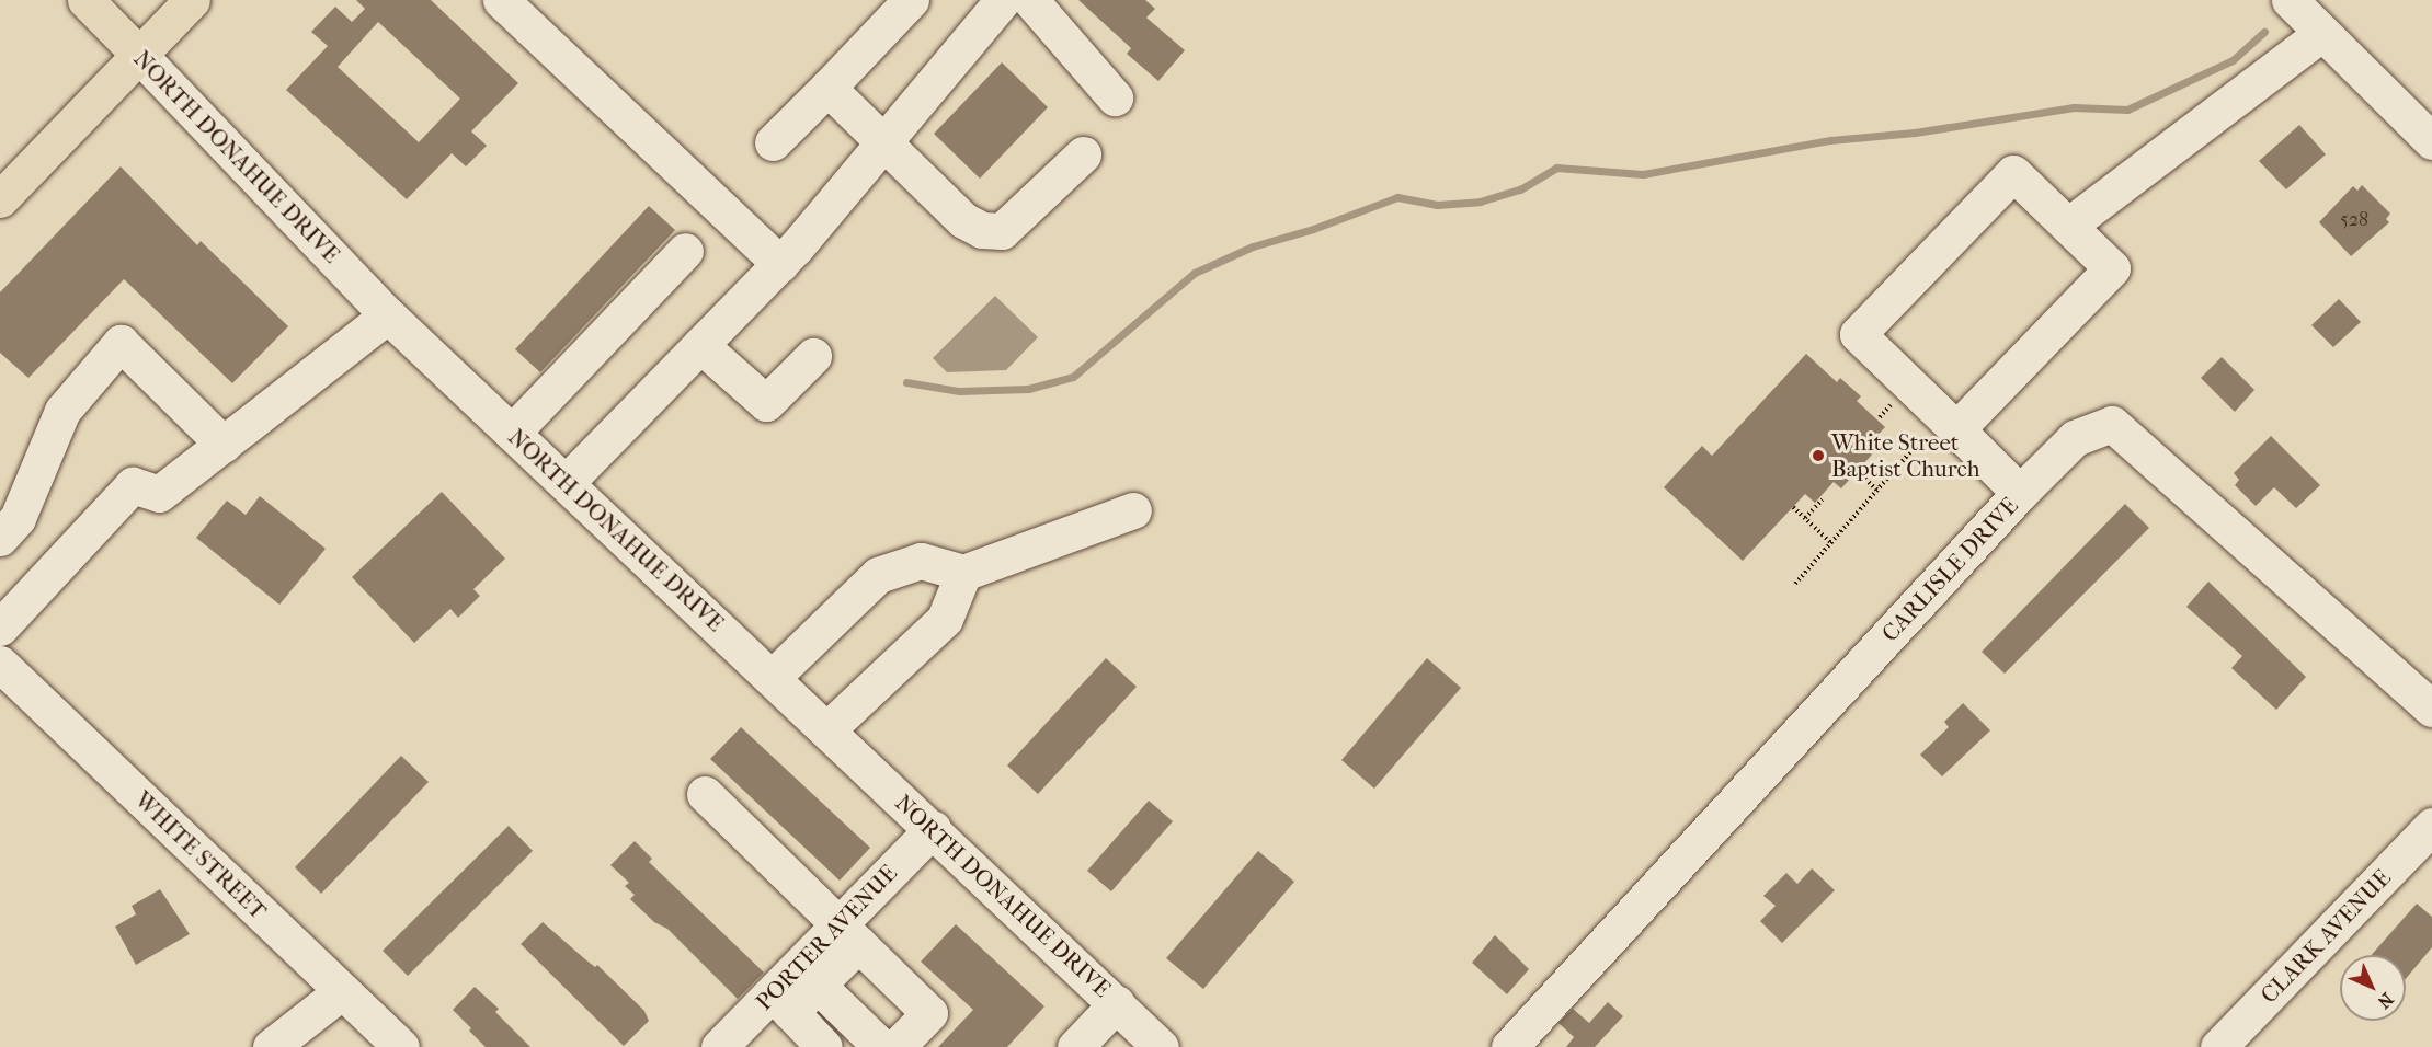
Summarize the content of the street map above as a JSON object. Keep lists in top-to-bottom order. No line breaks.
{"streets":{"main road":["NORTH DONAHUE DRIVE"],"street":["CARLISLE DRIVE","WHITE STREET","CLARK AVENUE","PORTER AVENUE"]},"crossings":[["NORTH DONAHUE DRIVE","PORTER AVENUE"]],"places":["White Street Baptist Church"],"house_numbers":["528"],"north":"bottom right"}
